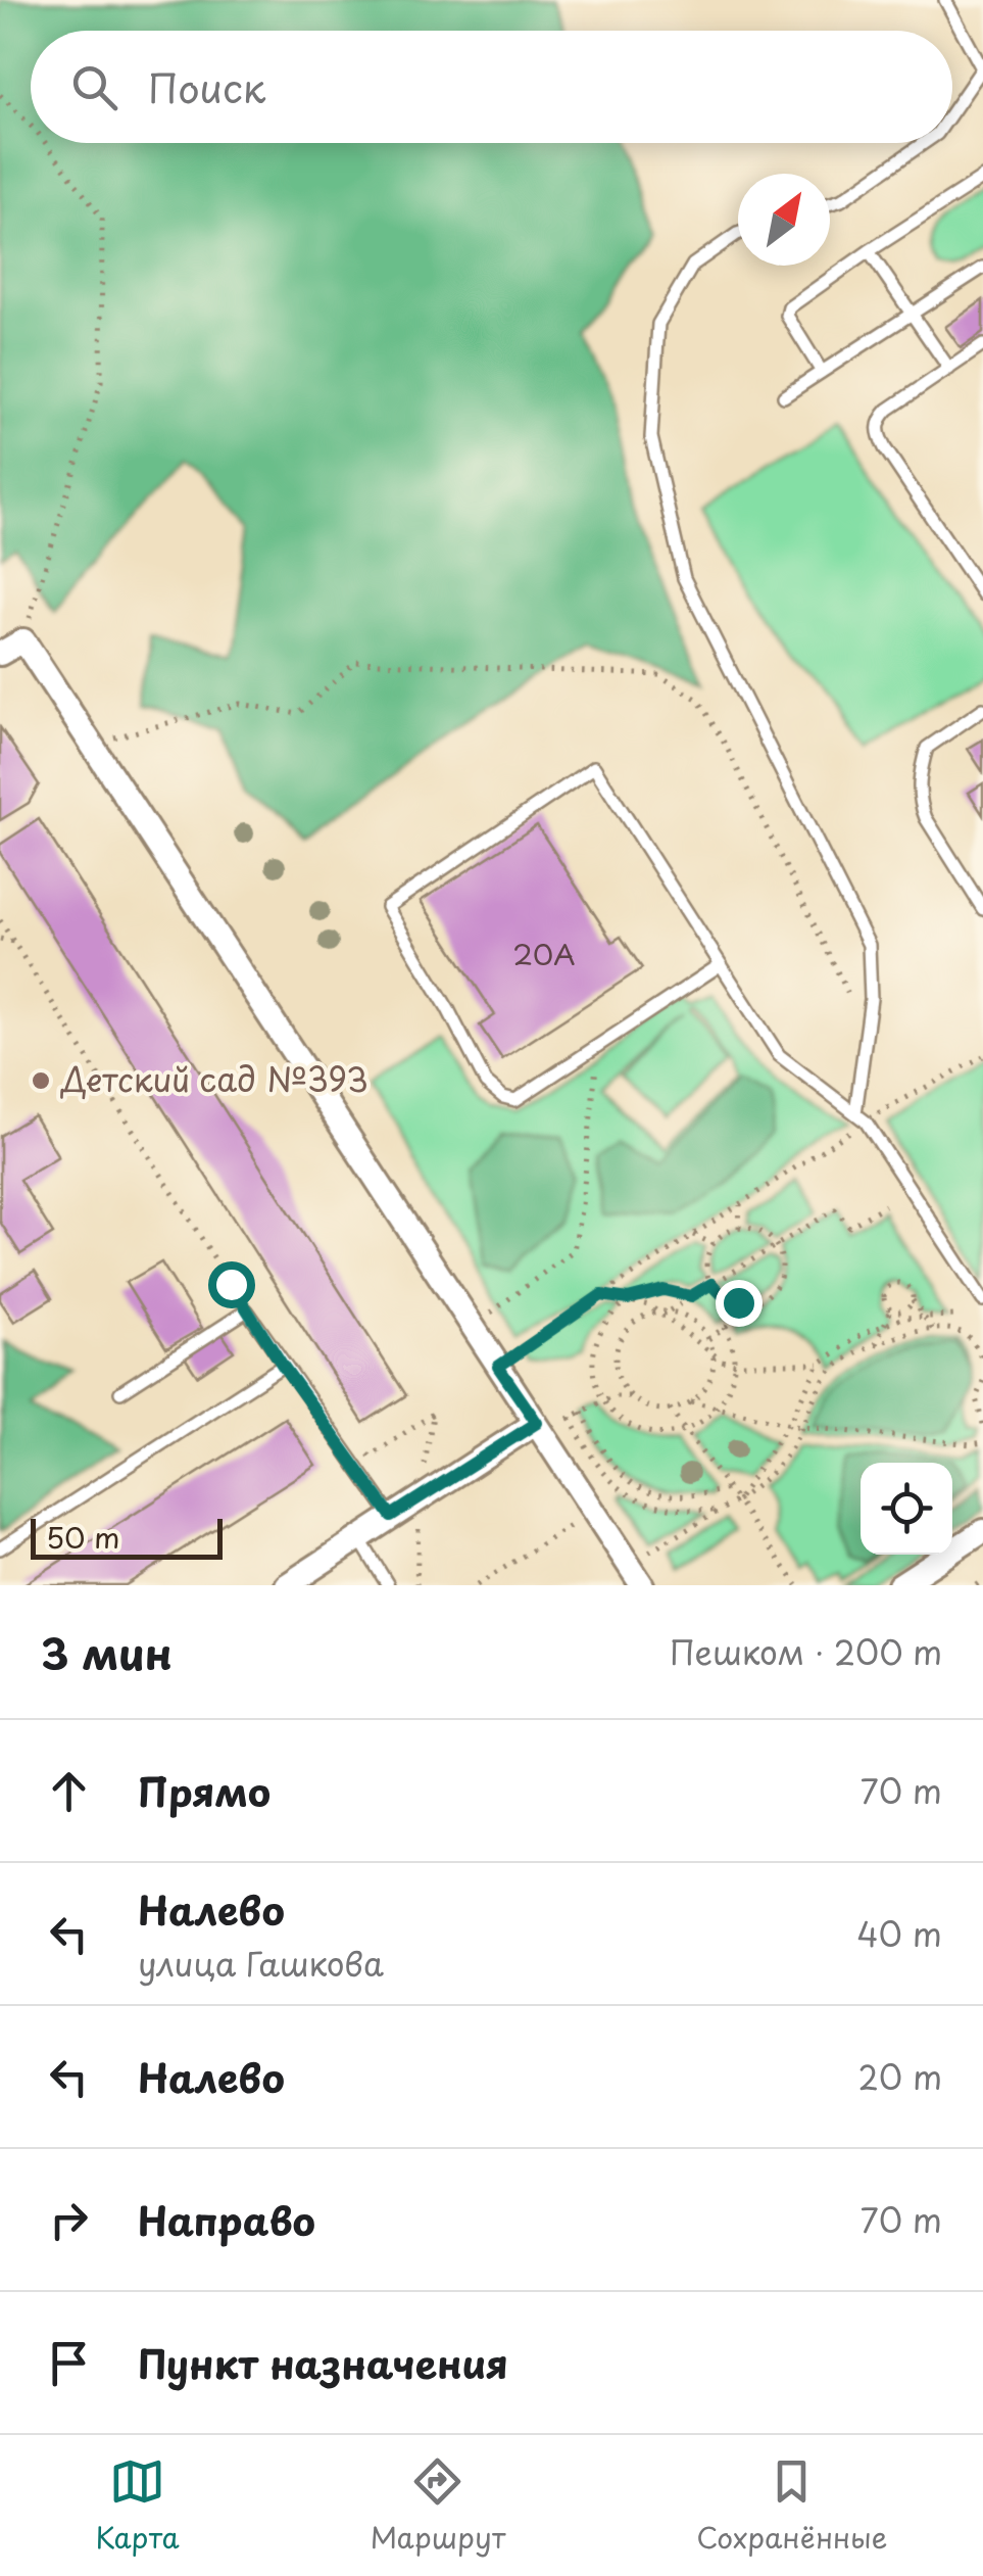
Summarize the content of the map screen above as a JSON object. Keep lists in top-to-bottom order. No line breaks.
{"places":["Детский сад №393"],"house_numbers":["20А"],"scale_bar":"50 m","north":"top right","page":{"search":"Поиск","scale":"50 m","heading":["3 мин","Пешком · 200 m"],"list":[["Прямо","70 m"],["Налево","улица Гашкова","40 m"],["Налево","20 m"],["Направо","70 m"],"Пункт назначения"],"nav":["Карта","Маршрут","Сохранённые"]}}
